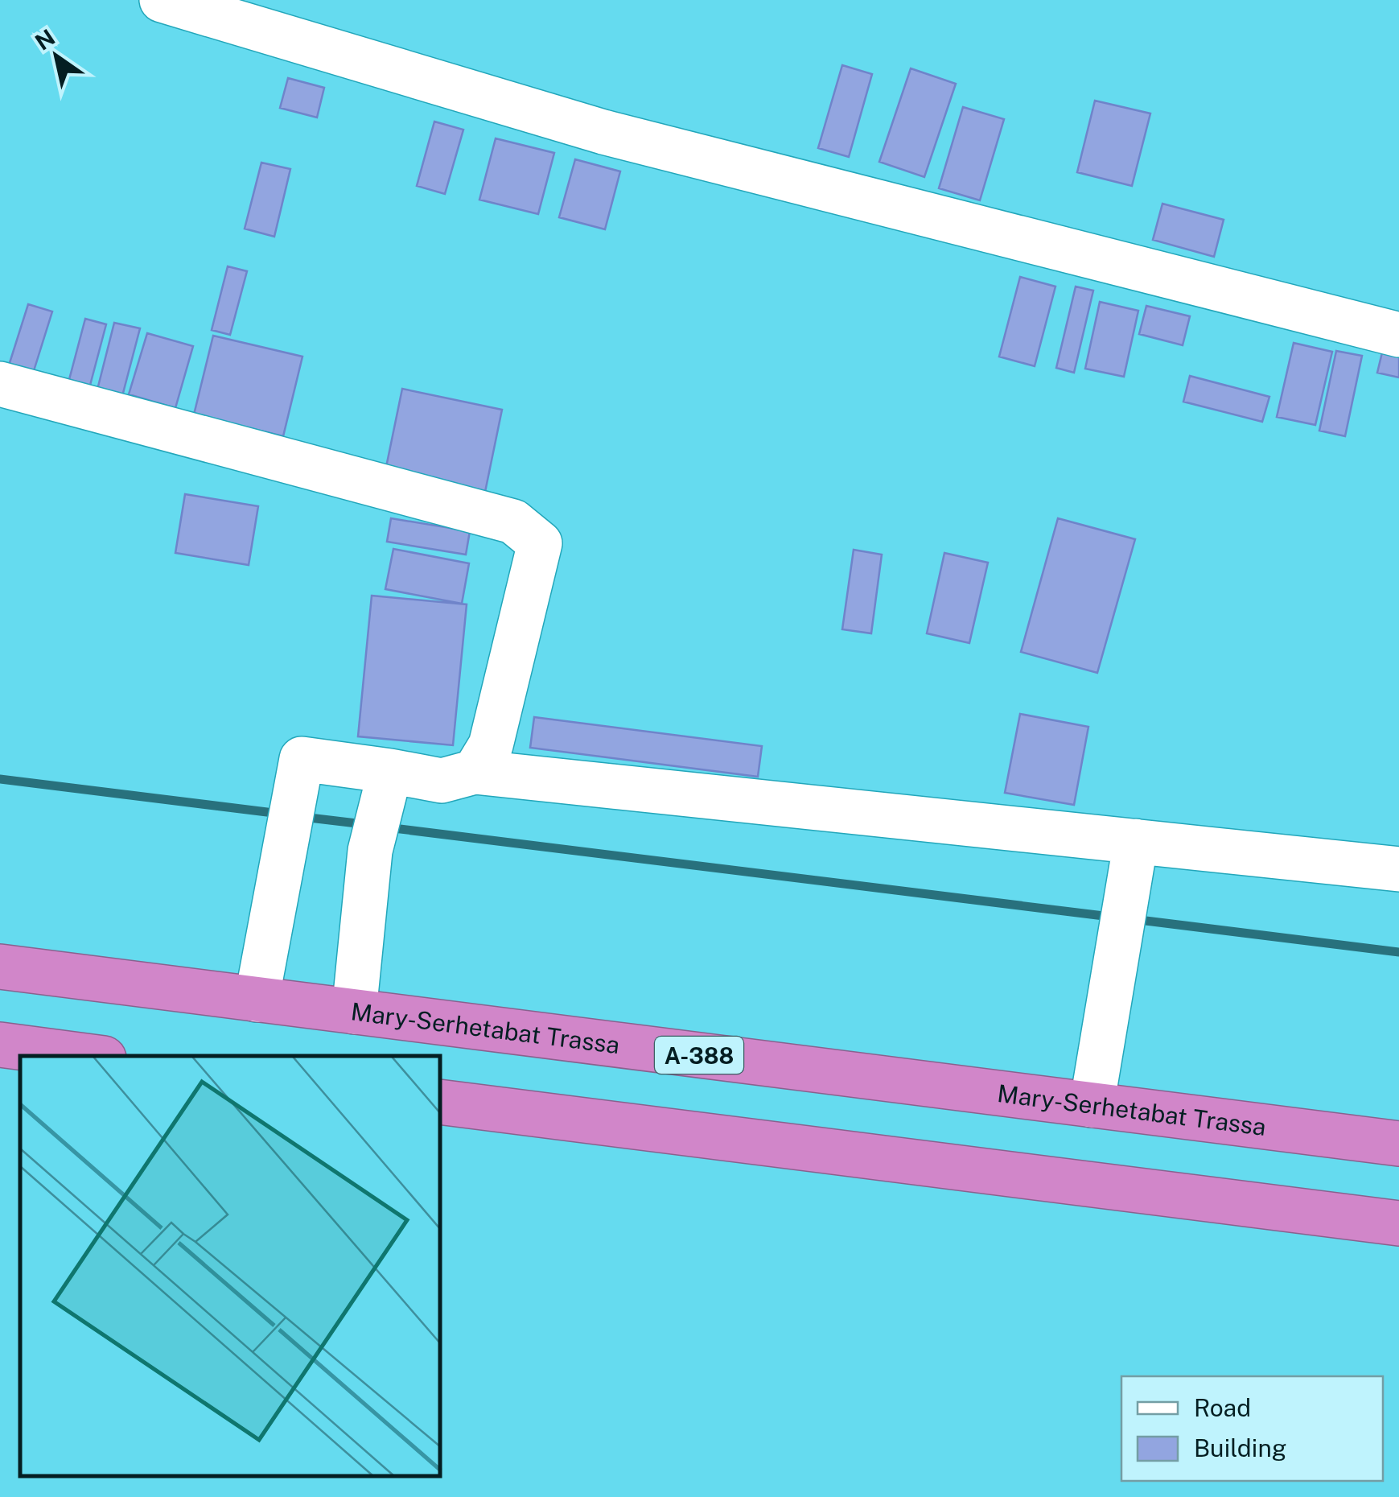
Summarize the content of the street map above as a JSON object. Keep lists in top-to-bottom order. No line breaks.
{"streets":{"highway":["Mary-Serhetabat Trassa","A-388"]},"legend":["Road","Building"],"north":"top left"}
